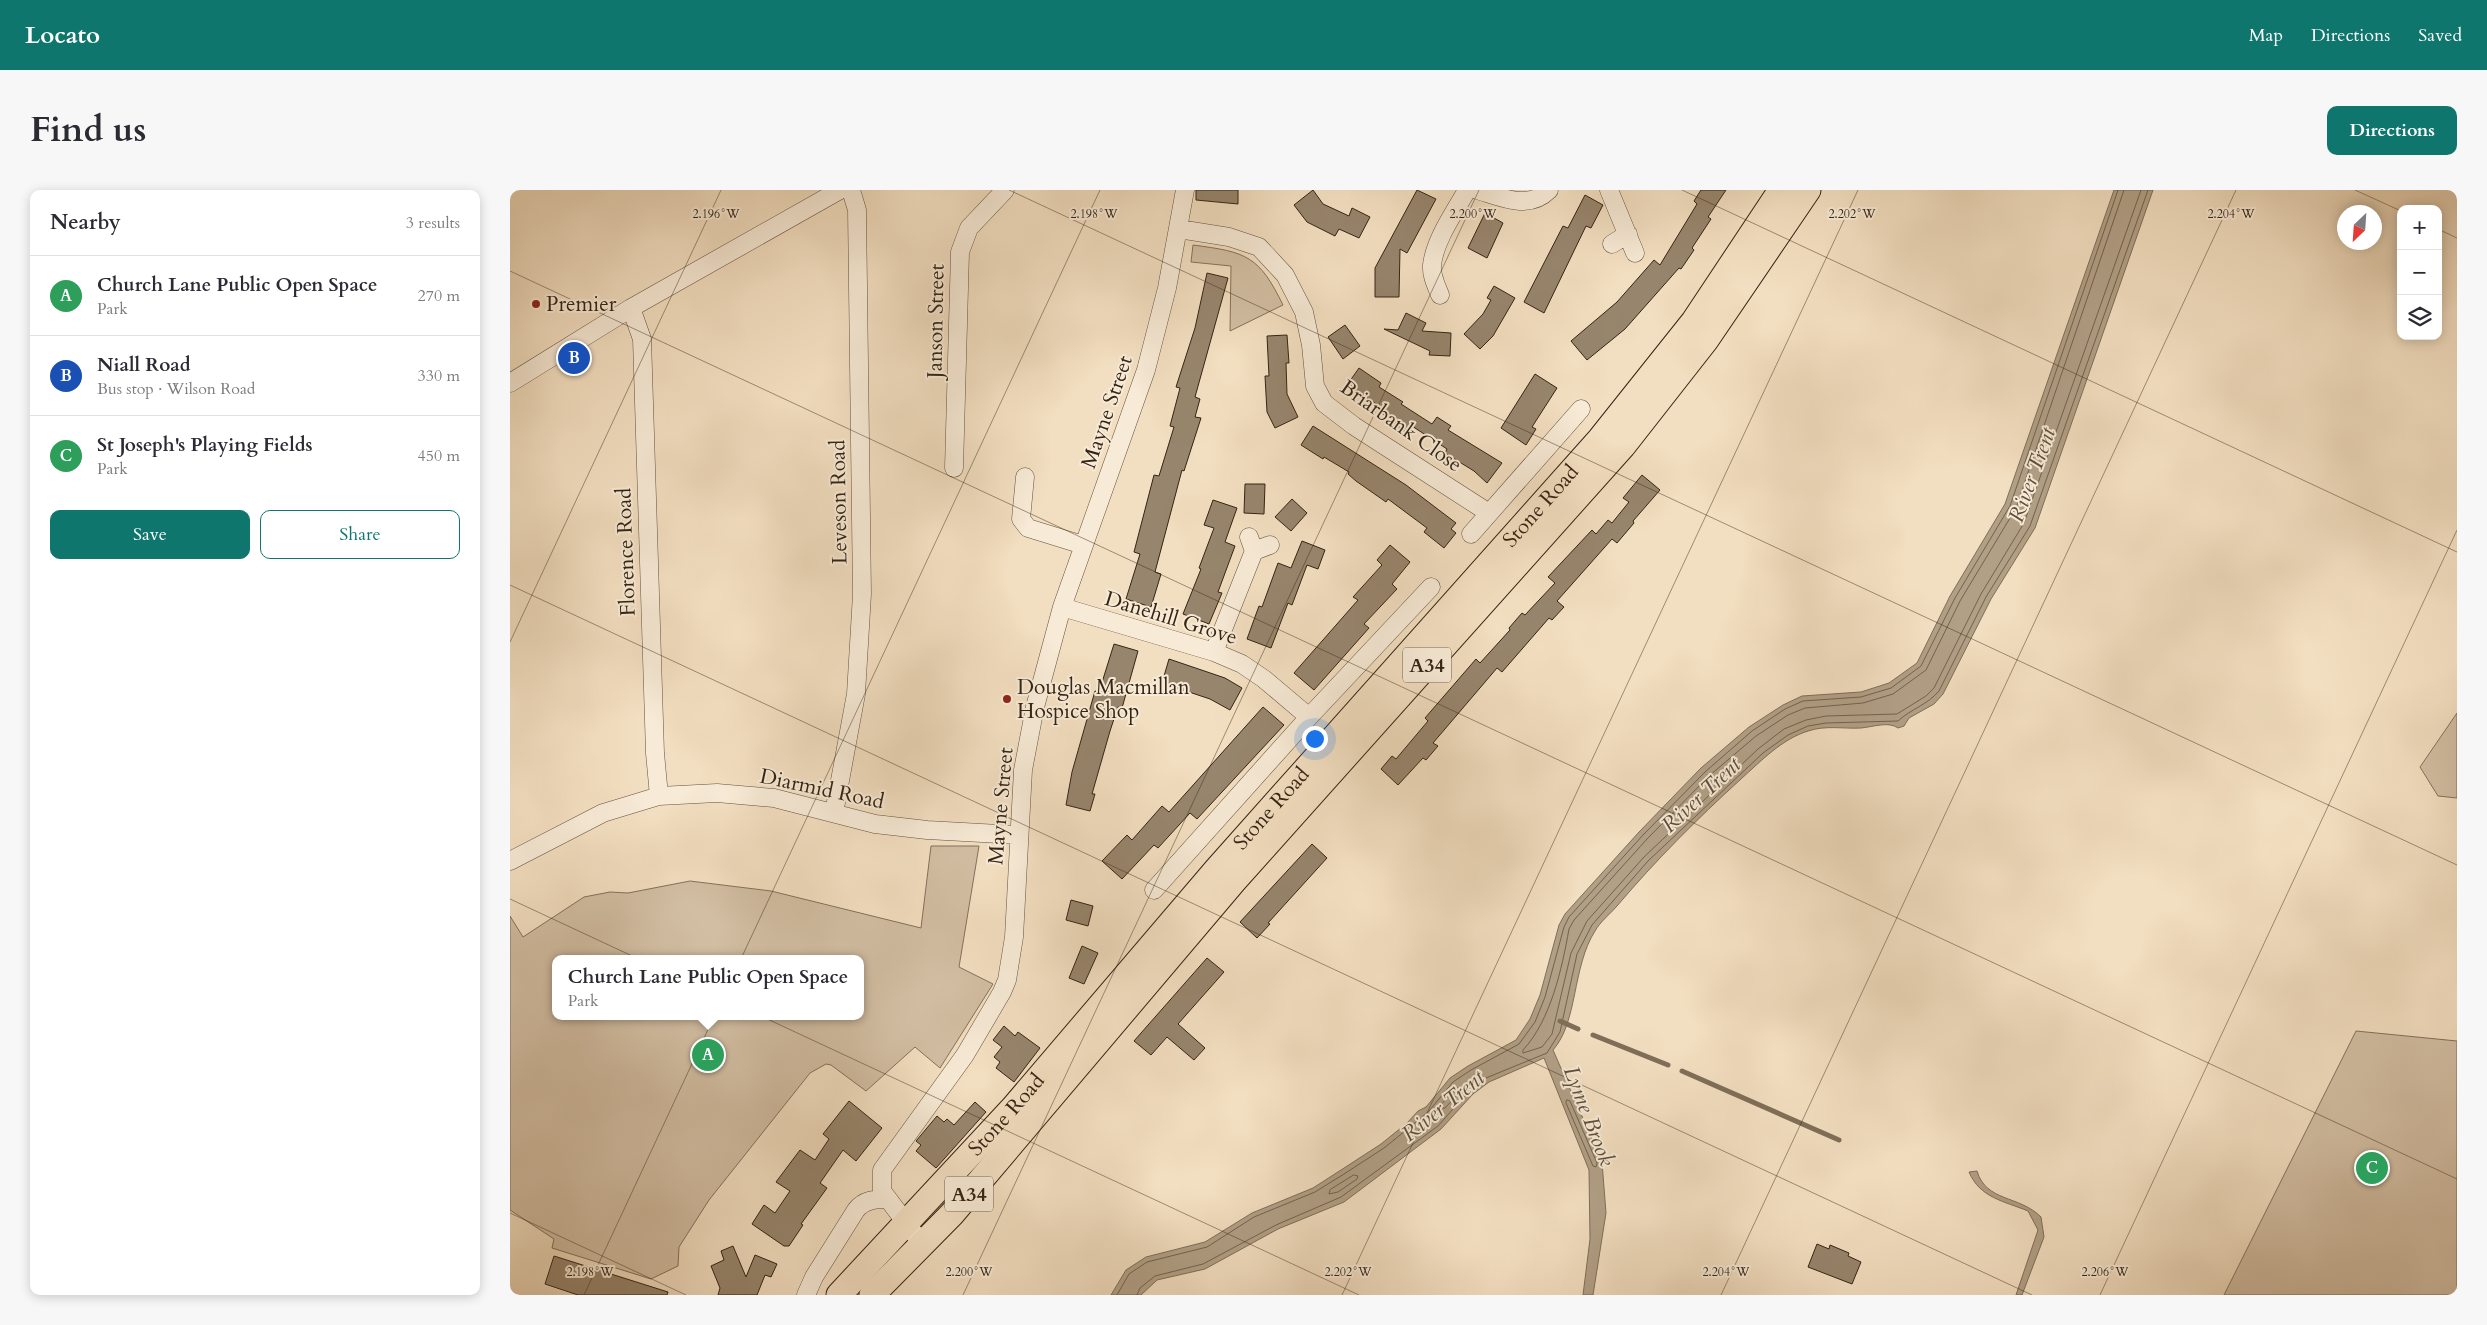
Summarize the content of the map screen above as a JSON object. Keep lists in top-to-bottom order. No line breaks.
{"streets":{"highway":["Stone Road","A34"],"street":["Janson Street","Mayne Street","Briarbank Close","Leveson Road","Florence Road","Danehill Grove","Diarmid Road"]},"crossings":[["Mayne Street","Briarbank Close"],["Mayne Street","Stone Road"],["Mayne Street","Danehill Grove"],["Mayne Street","Diarmid Road"],["Leveson Road","Diarmid Road"],["Florence Road","Diarmid Road"]],"water":["River Trent","Lyme Brook"],"places":["Premier","Douglas Macmillan Hospice Shop"],"north":"bottom left","page":{"header":"Locato","nav":["Map","Directions","Saved"],"title":"Find us","buttons":["Directions",["Save","Share"]],"heading":["Nearby","3 results"],"map_buttons":["+","−"],"list":[{"mark":"A","name":"Church Lane Public Open Space","note":"Park","value":"270 m"},{"mark":"B","name":"Niall Road","note":"Bus stop · Wilson Road","value":"330 m"},{"mark":"C","name":"St Joseph's Playing Fields","note":"Park","value":"450 m"}],"pins":["B","A","C"],"popup":["Church Lane Public Open Space","Park"]},"coordinates":["2.198°W","2.200°W","2.202°W","2.204°W","2.196°W","2.206°W"]}
